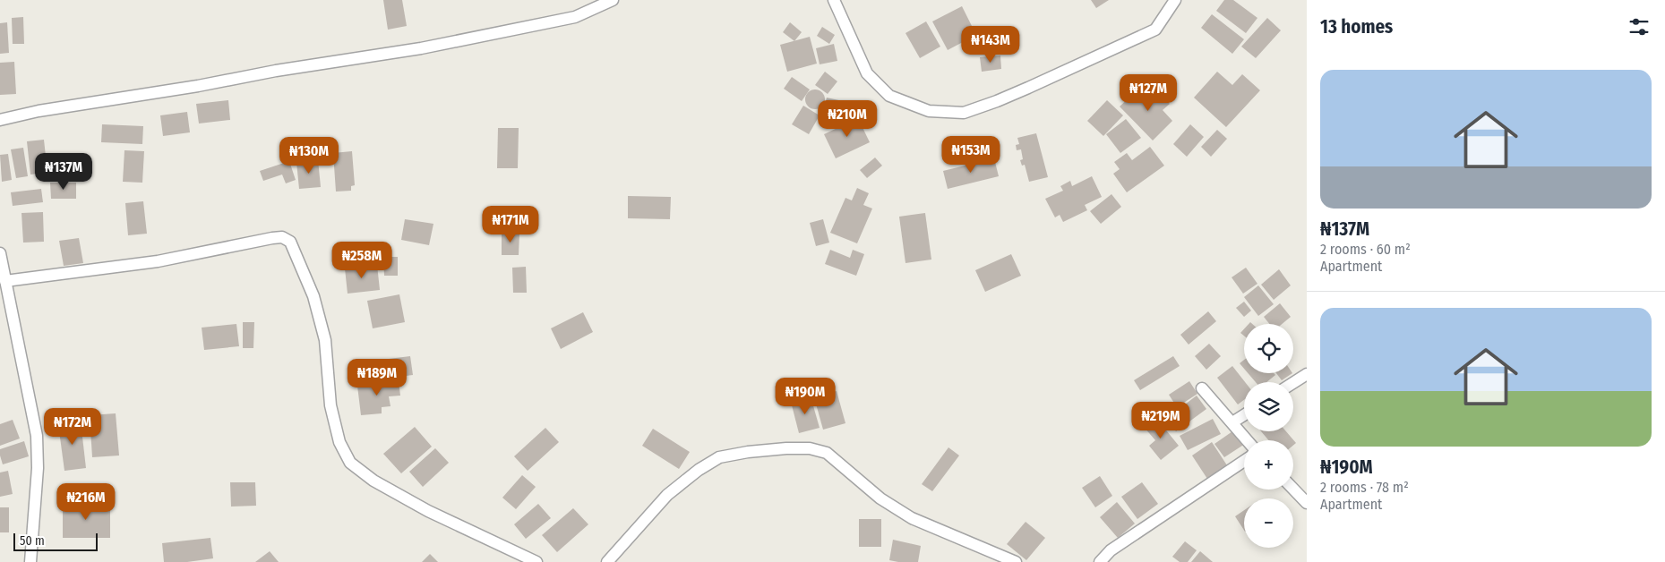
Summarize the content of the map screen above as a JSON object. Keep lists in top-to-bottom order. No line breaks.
{"scale_bar":"50 m","page":{"heading":"13 homes","price":["₦143M","₦127M","₦210M","₦153M","₦130M","₦137M","₦171M","₦258M","₦189M","₦190M","₦219M","₦172M","₦216M"],"list":[{"name":"₦137M","note":"2 rooms · 60 m² · Apartment"},{"name":"₦190M","note":"2 rooms · 78 m² · Apartment"}],"map_buttons":["+","−"],"scale":"50 m"}}
